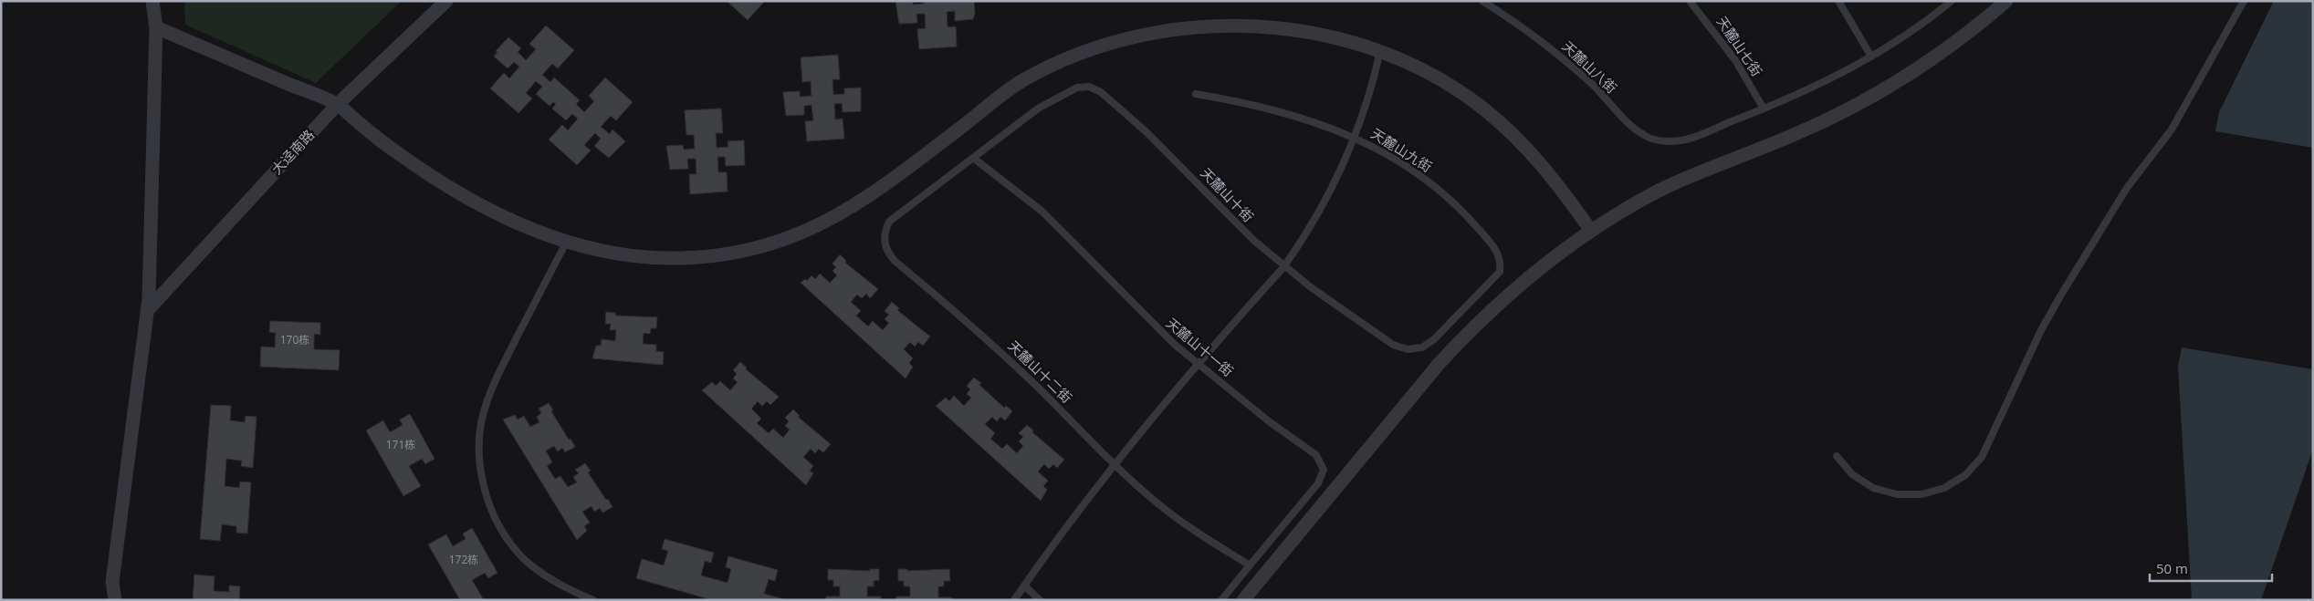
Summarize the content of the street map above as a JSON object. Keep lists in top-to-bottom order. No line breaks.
{"streets":{"street":["大迳南路"],"lane":["天麓山七街","天麓山八街","天麓山九街","天麓山十街","天麓山十一街","天麓山十二街"]},"crossings":[["天麓山七街","天麓山八街"],["天麓山九街","天麓山十街"],["天麓山十街","天麓山十一街"],["天麓山十街","天麓山十二街"],["天麓山十一街","天麓山十二街"]],"house_numbers":["170栋","171栋","172栋"],"scale_bar":"50 m"}
